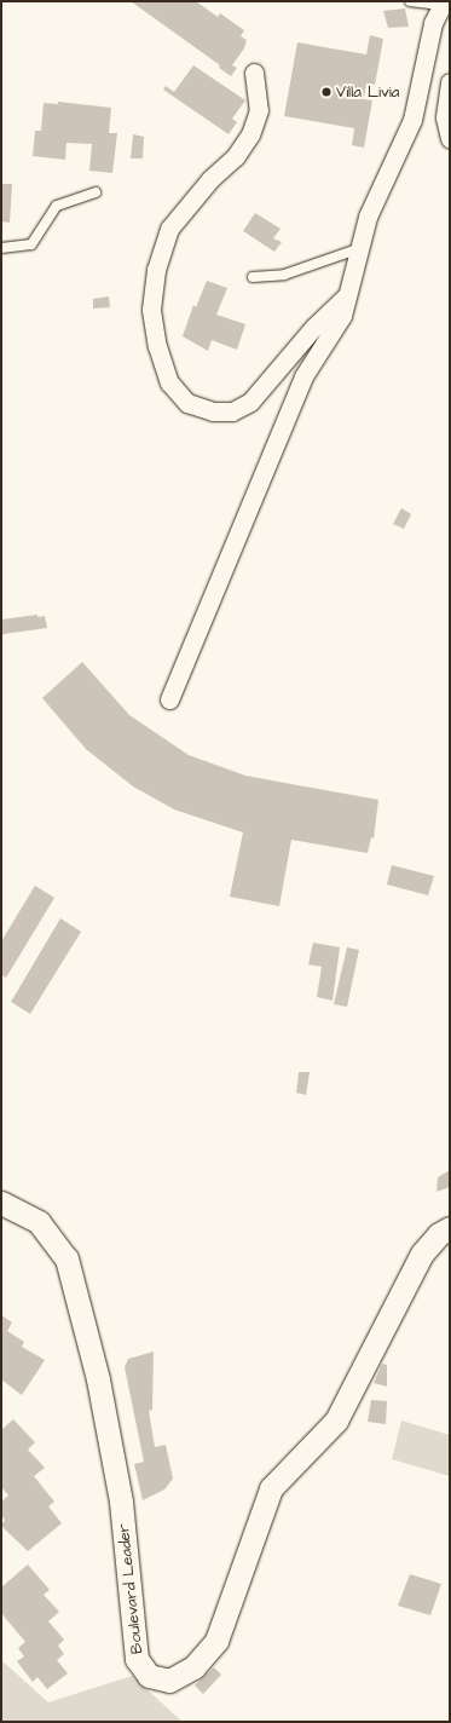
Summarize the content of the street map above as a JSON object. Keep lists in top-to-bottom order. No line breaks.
{"streets":{"street":["Boulevard Leader"]},"places":["Villa Livia"]}
